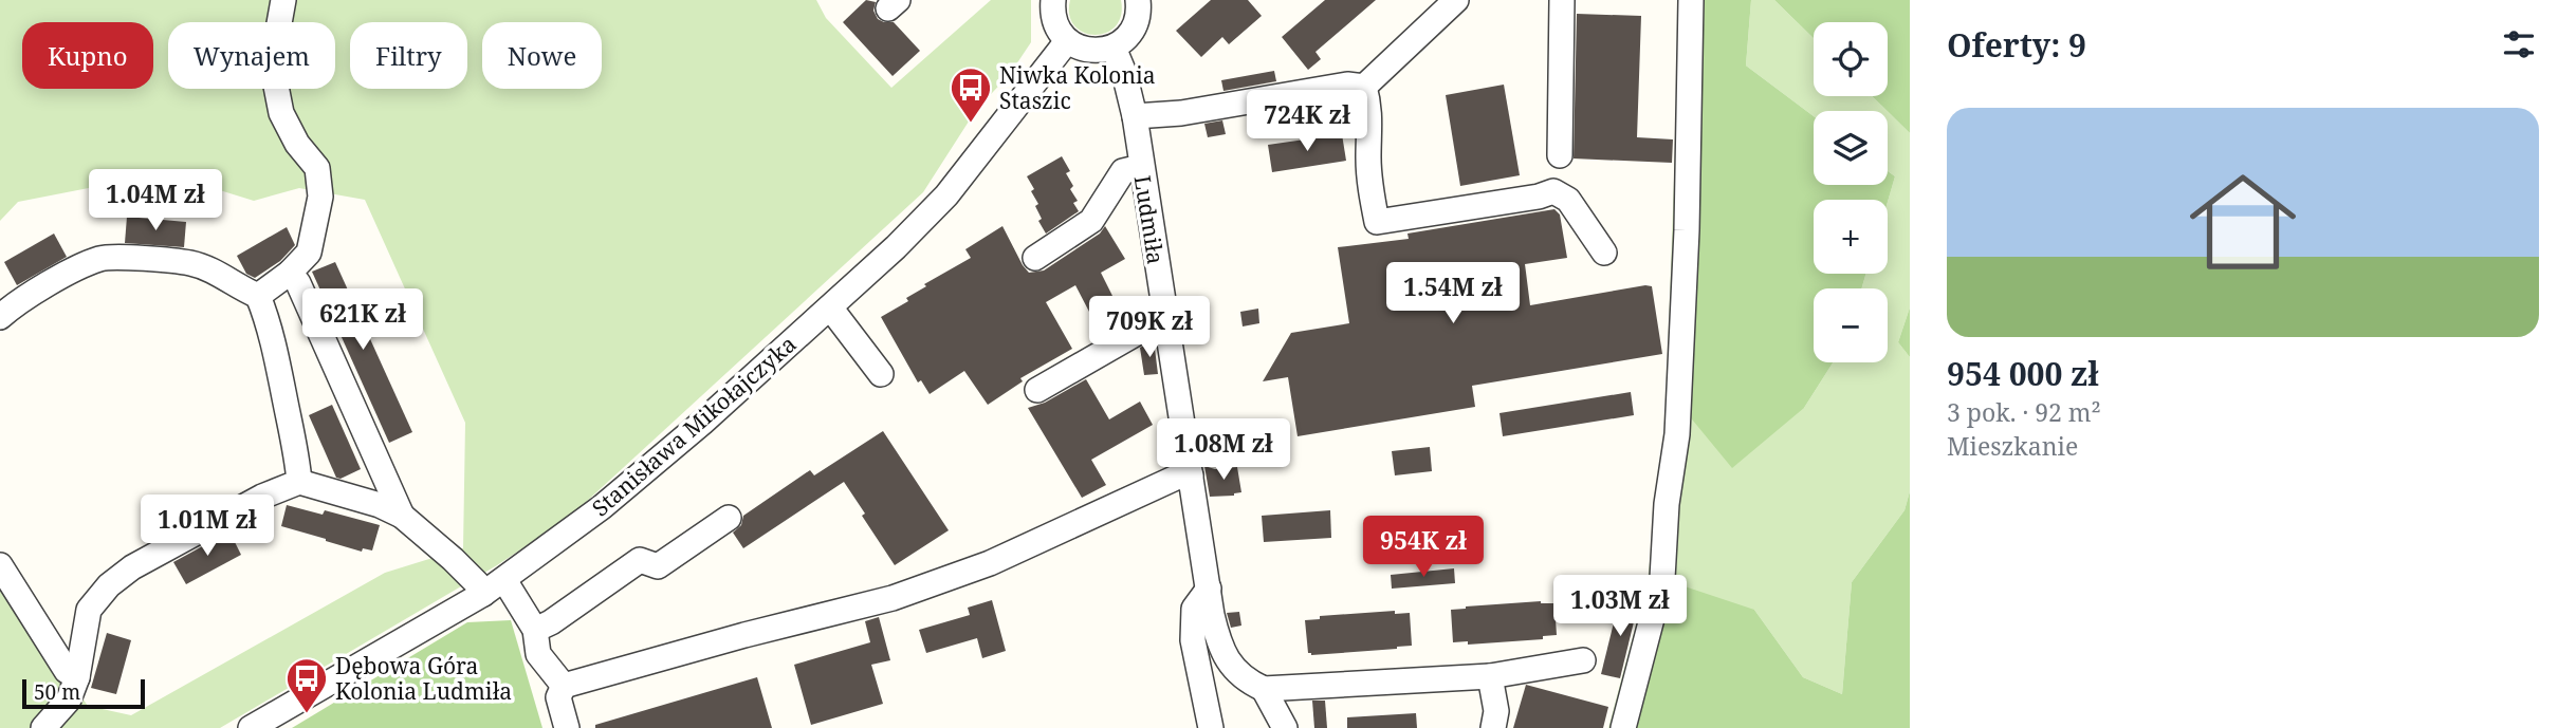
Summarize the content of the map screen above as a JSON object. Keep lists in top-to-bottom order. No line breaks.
{"streets":{"street":["Ludmiła","Stanisława Mikołajczyka"]},"places":{"bus stop":["Niwka Kolonia Staszic","Dębowa Góra Kolonia Ludmiła"]},"scale_bar":"50 m","page":{"heading":"Oferty: 9","map_buttons":["+","−"],"chip":["Kupno","Wynajem","Filtry","Nowe"],"list":[{"name":"954 000 zł","note":"3 pok. · 92 m² · Mieszkanie"}],"price":["724K zł","1.04M zł","1.54M zł","621K zł","709K zł","1.08M zł","1.01M zł","954K zł","1.03M zł"],"scale":"50 m"}}
